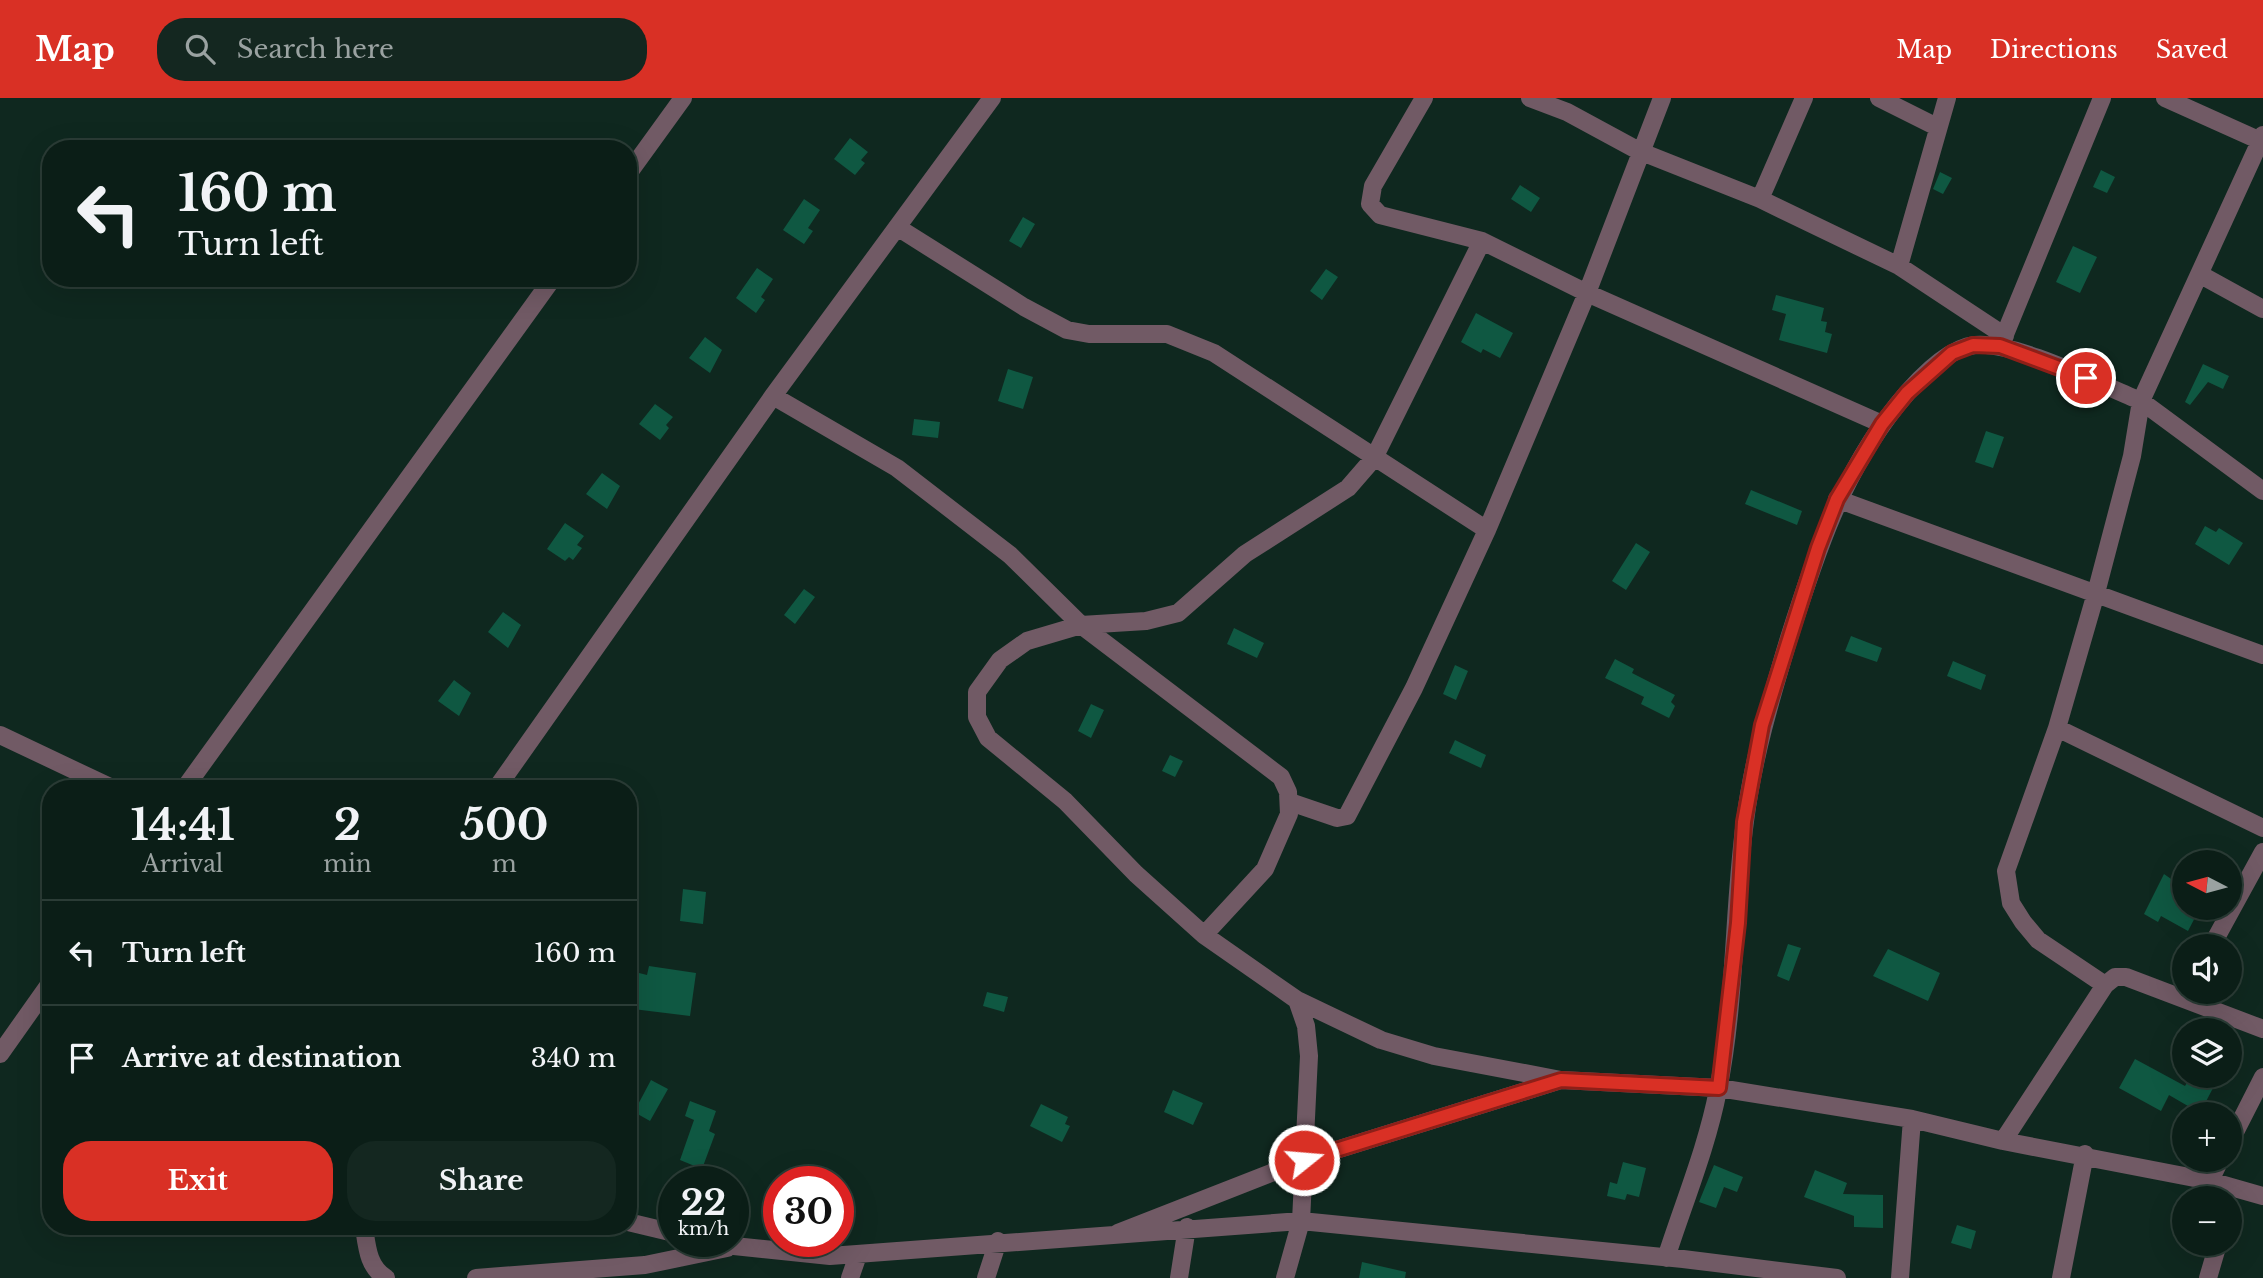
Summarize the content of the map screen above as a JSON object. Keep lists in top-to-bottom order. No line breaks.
{"north":"left","page":{"header":"Map","search":"Search here","nav":["Map","Directions","Saved"],"turn":["160 m","Turn left"],"eta":["14:41","Arrival","2","min","500","m"],"map_buttons":["+","−"],"list":[{"name":"Turn left","value":"160 m"},{"name":"Arrive at destination","value":"340 m"}],"buttons":["Exit","Share"],"speed":"22 km/h","limit":"30"}}
